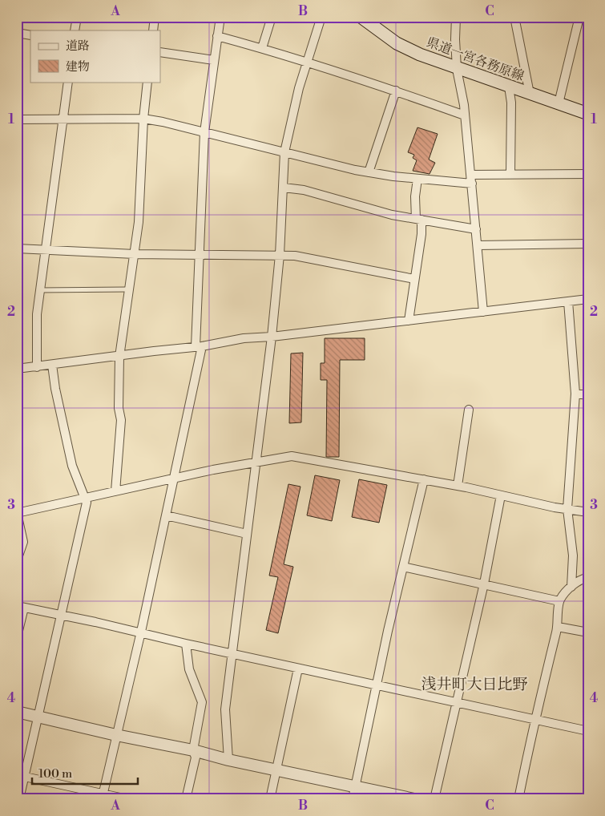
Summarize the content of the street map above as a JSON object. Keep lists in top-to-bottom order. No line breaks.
{"streets":{"main road":["県道一宮各務原線"]},"districts":["浅井町大日比野"],"legend":["道路","建物"],"scale_bar":"100 m","grid":{"columns":["A","B","C"],"rows":["1","2","3","4"]}}
